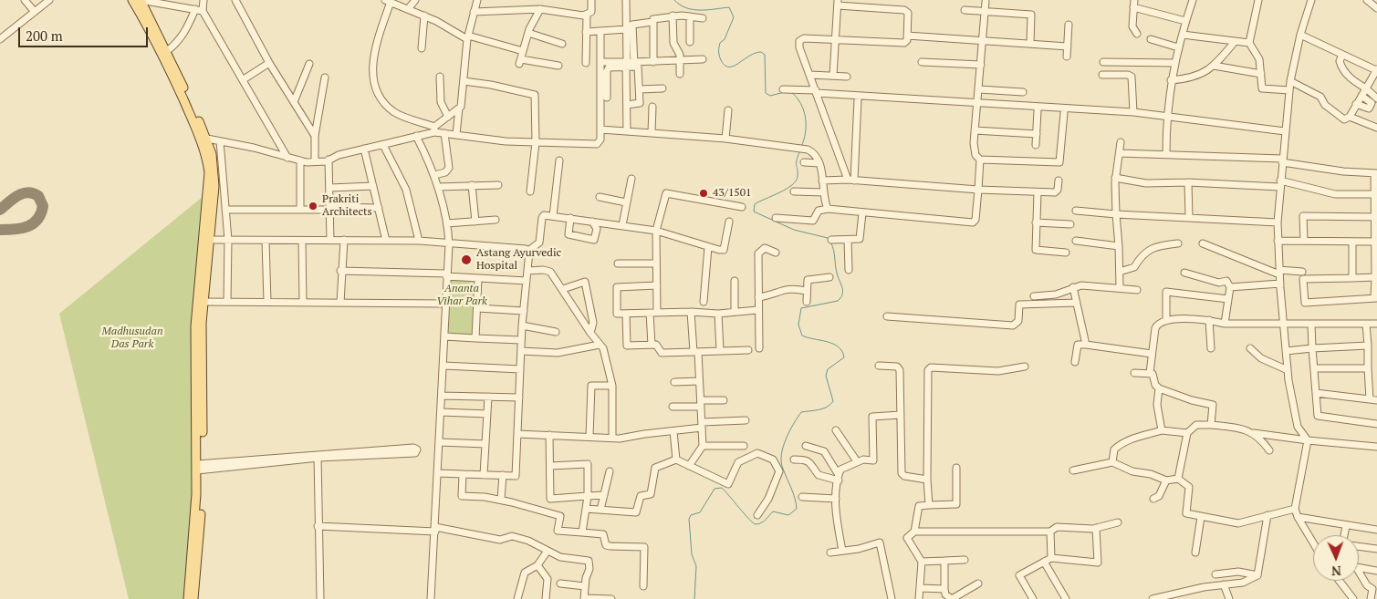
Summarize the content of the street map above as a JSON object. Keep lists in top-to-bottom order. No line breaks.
{"parks":["Ananta Vihar Park","Madhusudan Das Park"],"places":["43/1501","Prakriti Architects","Astang Ayurvedic Hospital"],"scale_bar":"200 m","north":"bottom"}
